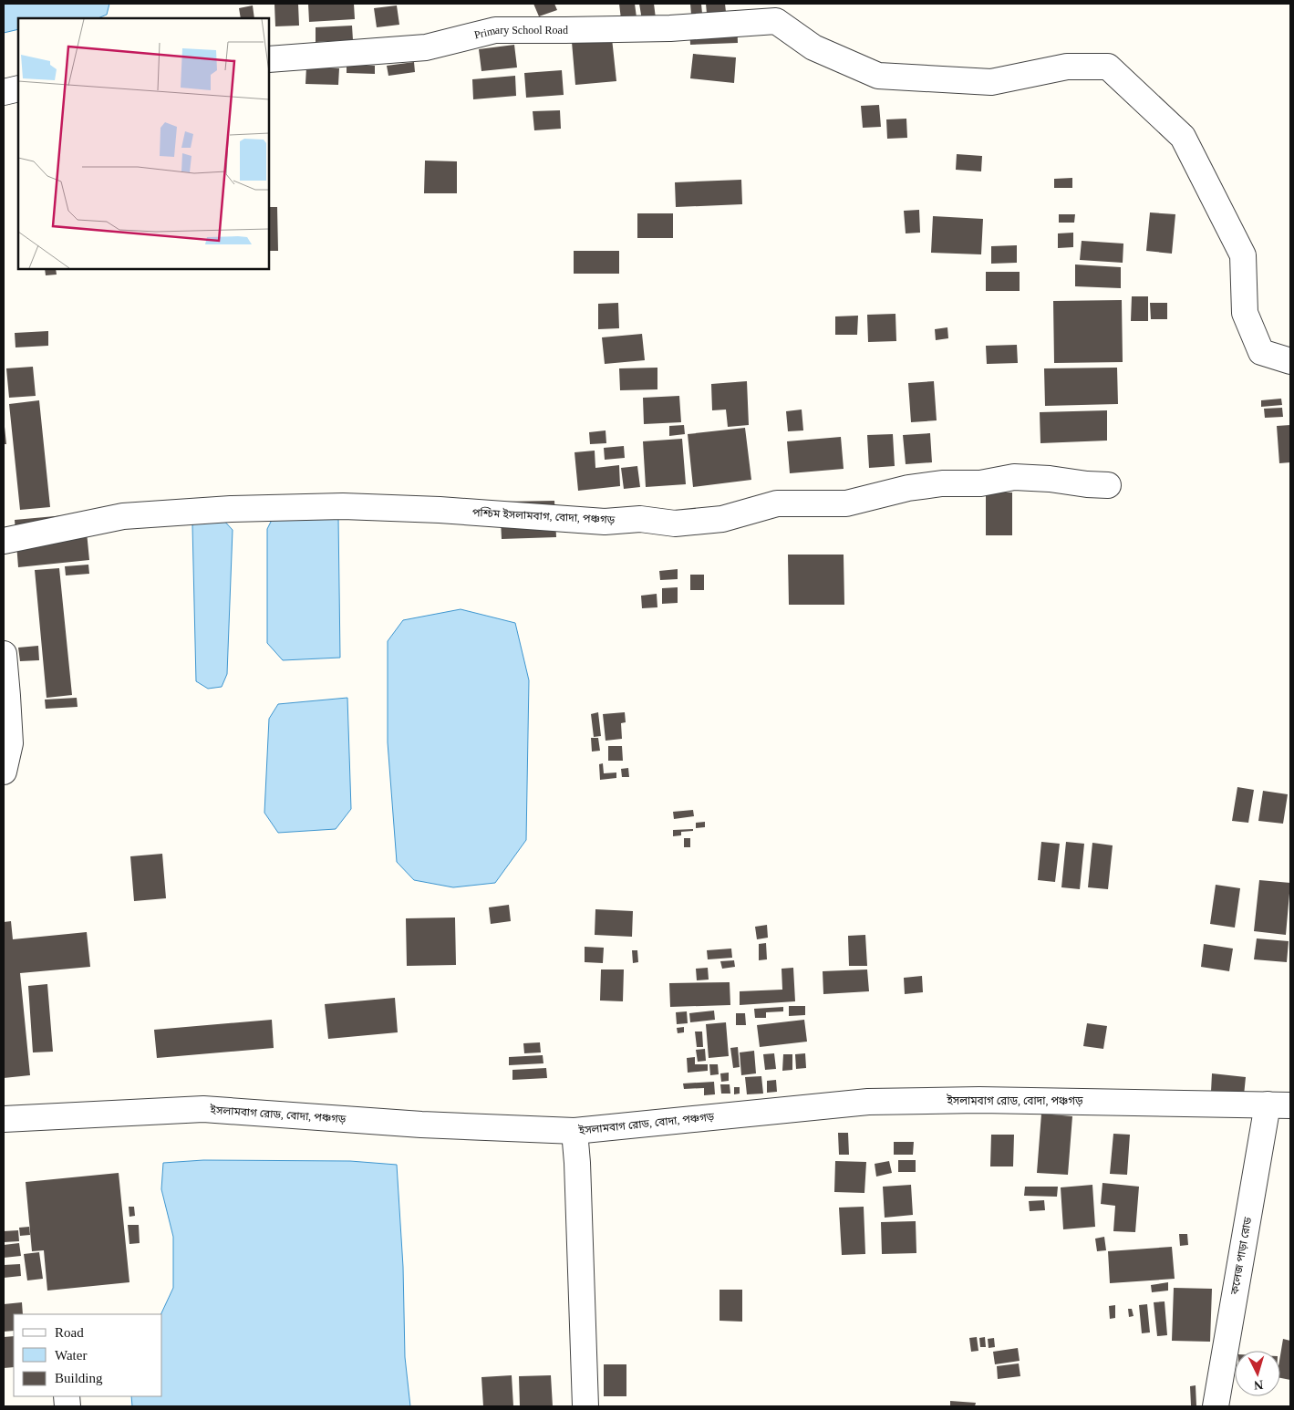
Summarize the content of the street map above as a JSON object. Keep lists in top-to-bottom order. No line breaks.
{"streets":{"street":["Primary School Road","পশ্চিম ইসলামবাগ, বোদা, পঞ্চগড়","ইসলামবাগ রোড, বোদা, পঞ্চগড়","কলেজ পাড়া রোড"]},"crossings":[["ইসলামবাগ রোড, বোদা, পঞ্চগড়","কলেজ পাড়া রোড"]],"legend":["Road","Water","Building"],"north":"bottom"}
